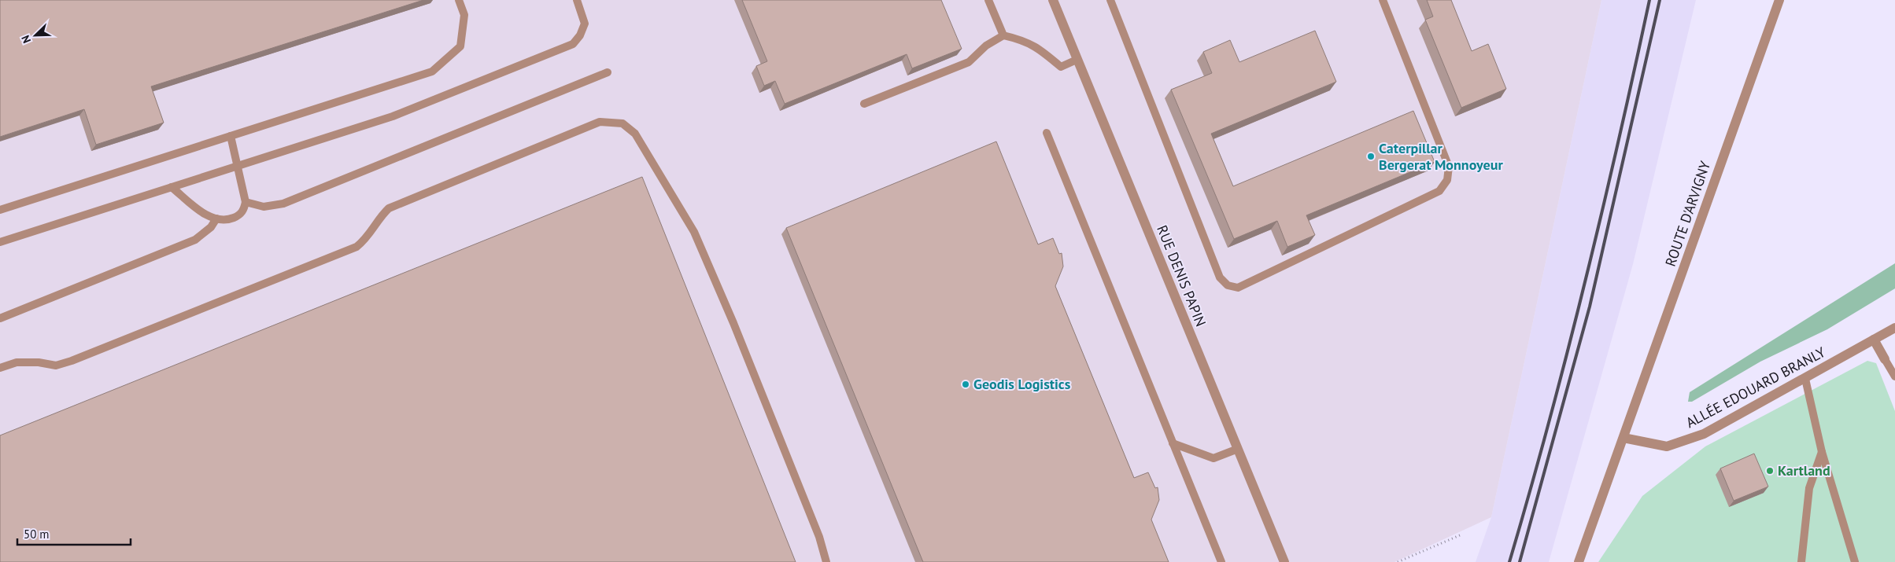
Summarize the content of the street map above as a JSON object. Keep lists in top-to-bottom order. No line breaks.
{"streets":{"street":["ROUTE D'ARVIGNY","RUE DENIS PAPIN","ALLÉE EDOUARD BRANLY"]},"crossings":[["ROUTE D'ARVIGNY","ALLÉE EDOUARD BRANLY"]],"places":["Caterpillar Bergerat Monnoyeur","Geodis Logistics","Kartland"],"scale_bar":"50 m","north":"bottom left"}
